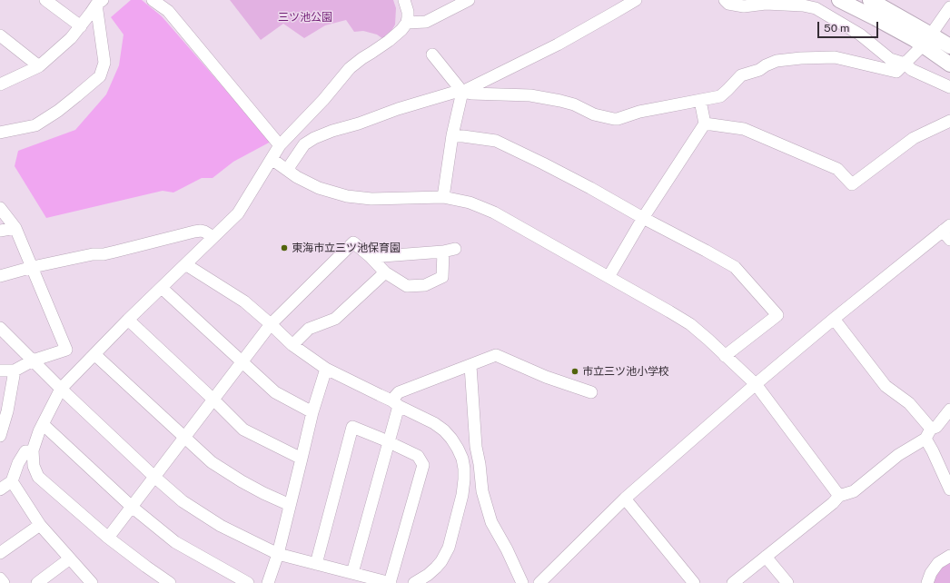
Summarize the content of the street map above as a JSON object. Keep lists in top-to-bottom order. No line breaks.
{"parks":["三ツ池公園"],"places":["東海市立三ツ池保育園","市立三ツ池小学校"],"scale_bar":"50 m"}
